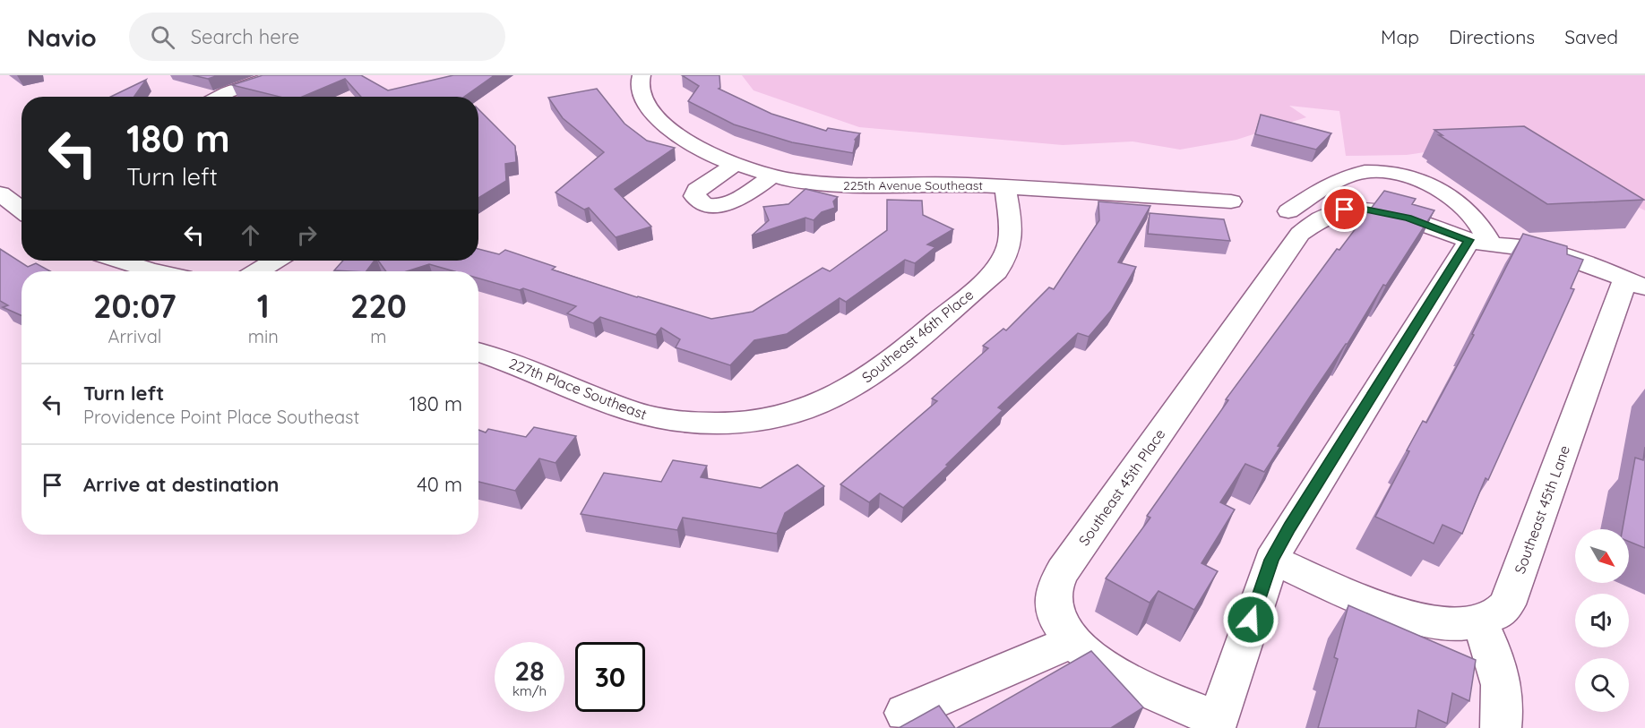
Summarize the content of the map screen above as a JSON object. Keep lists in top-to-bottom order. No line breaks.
{"streets":{"street":["225th Avenue Southeast","Southeast 46th Place","227th Place Southeast","Southeast 45th Place","Southeast 45th Lane"]},"crossings":[["225th Avenue Southeast","Southeast 46th Place"],["Southeast 46th Place","227th Place Southeast"]],"north":"bottom right","page":{"header":"Navio","search":"Search here","nav":["Map","Directions","Saved"],"turn":["180 m","Turn left"],"eta":["20:07","Arrival","1","min","220","m"],"list":[{"name":"Turn left","note":"Providence Point Place Southeast","value":"180 m"},{"name":"Arrive at destination","value":"40 m"}],"speed":"28 km/h","limit":"30"}}
